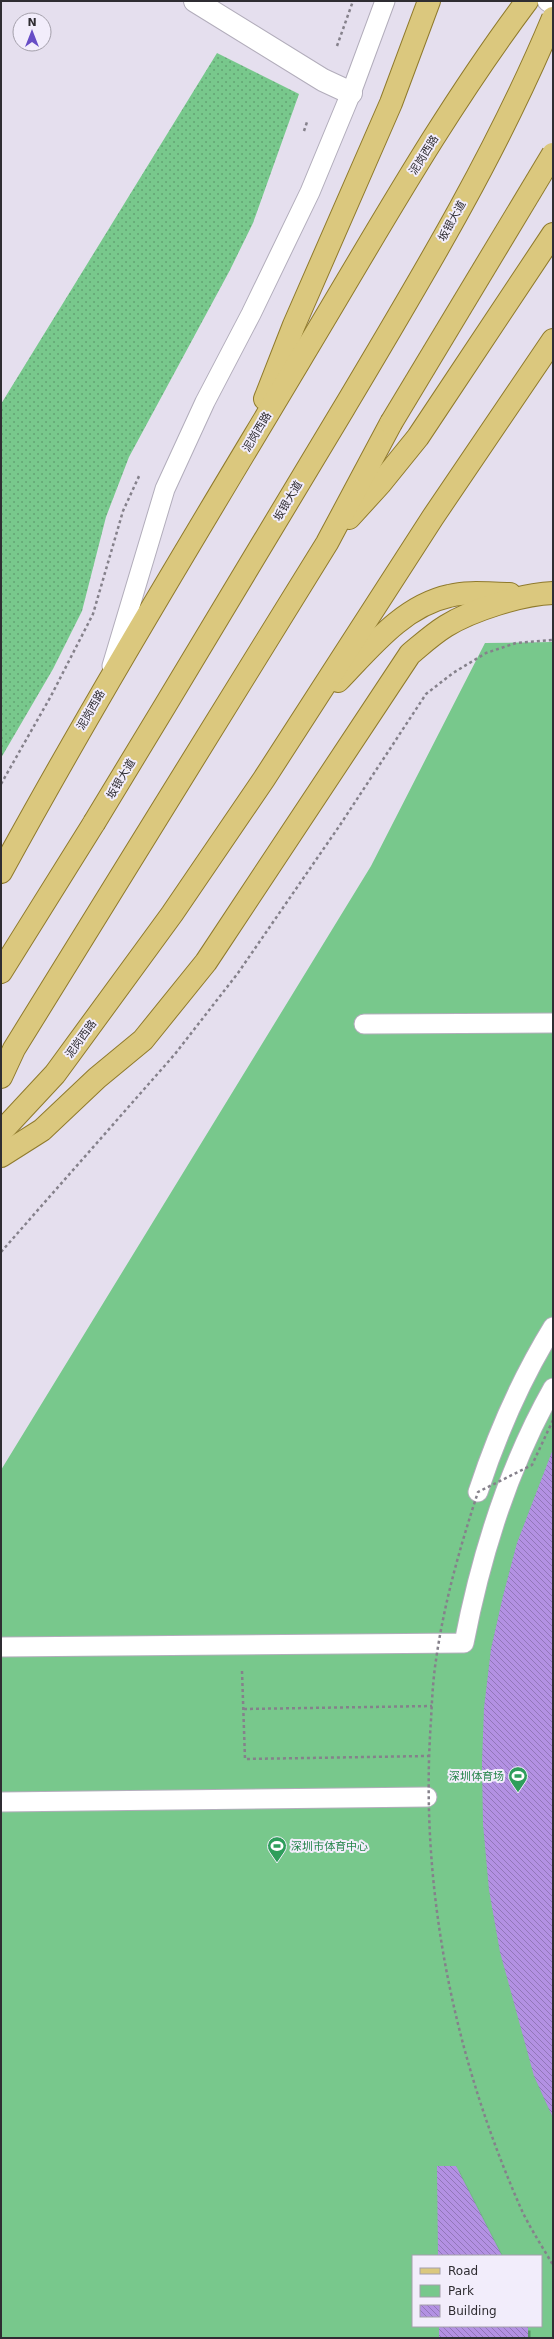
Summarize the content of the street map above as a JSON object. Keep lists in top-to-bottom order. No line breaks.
{"streets":{"main road":["泥岗西路","坂银大道"]},"places":{"sports":["深圳体育场","深圳市体育中心"]},"legend":["Road","Park","Building"],"north":"top"}
